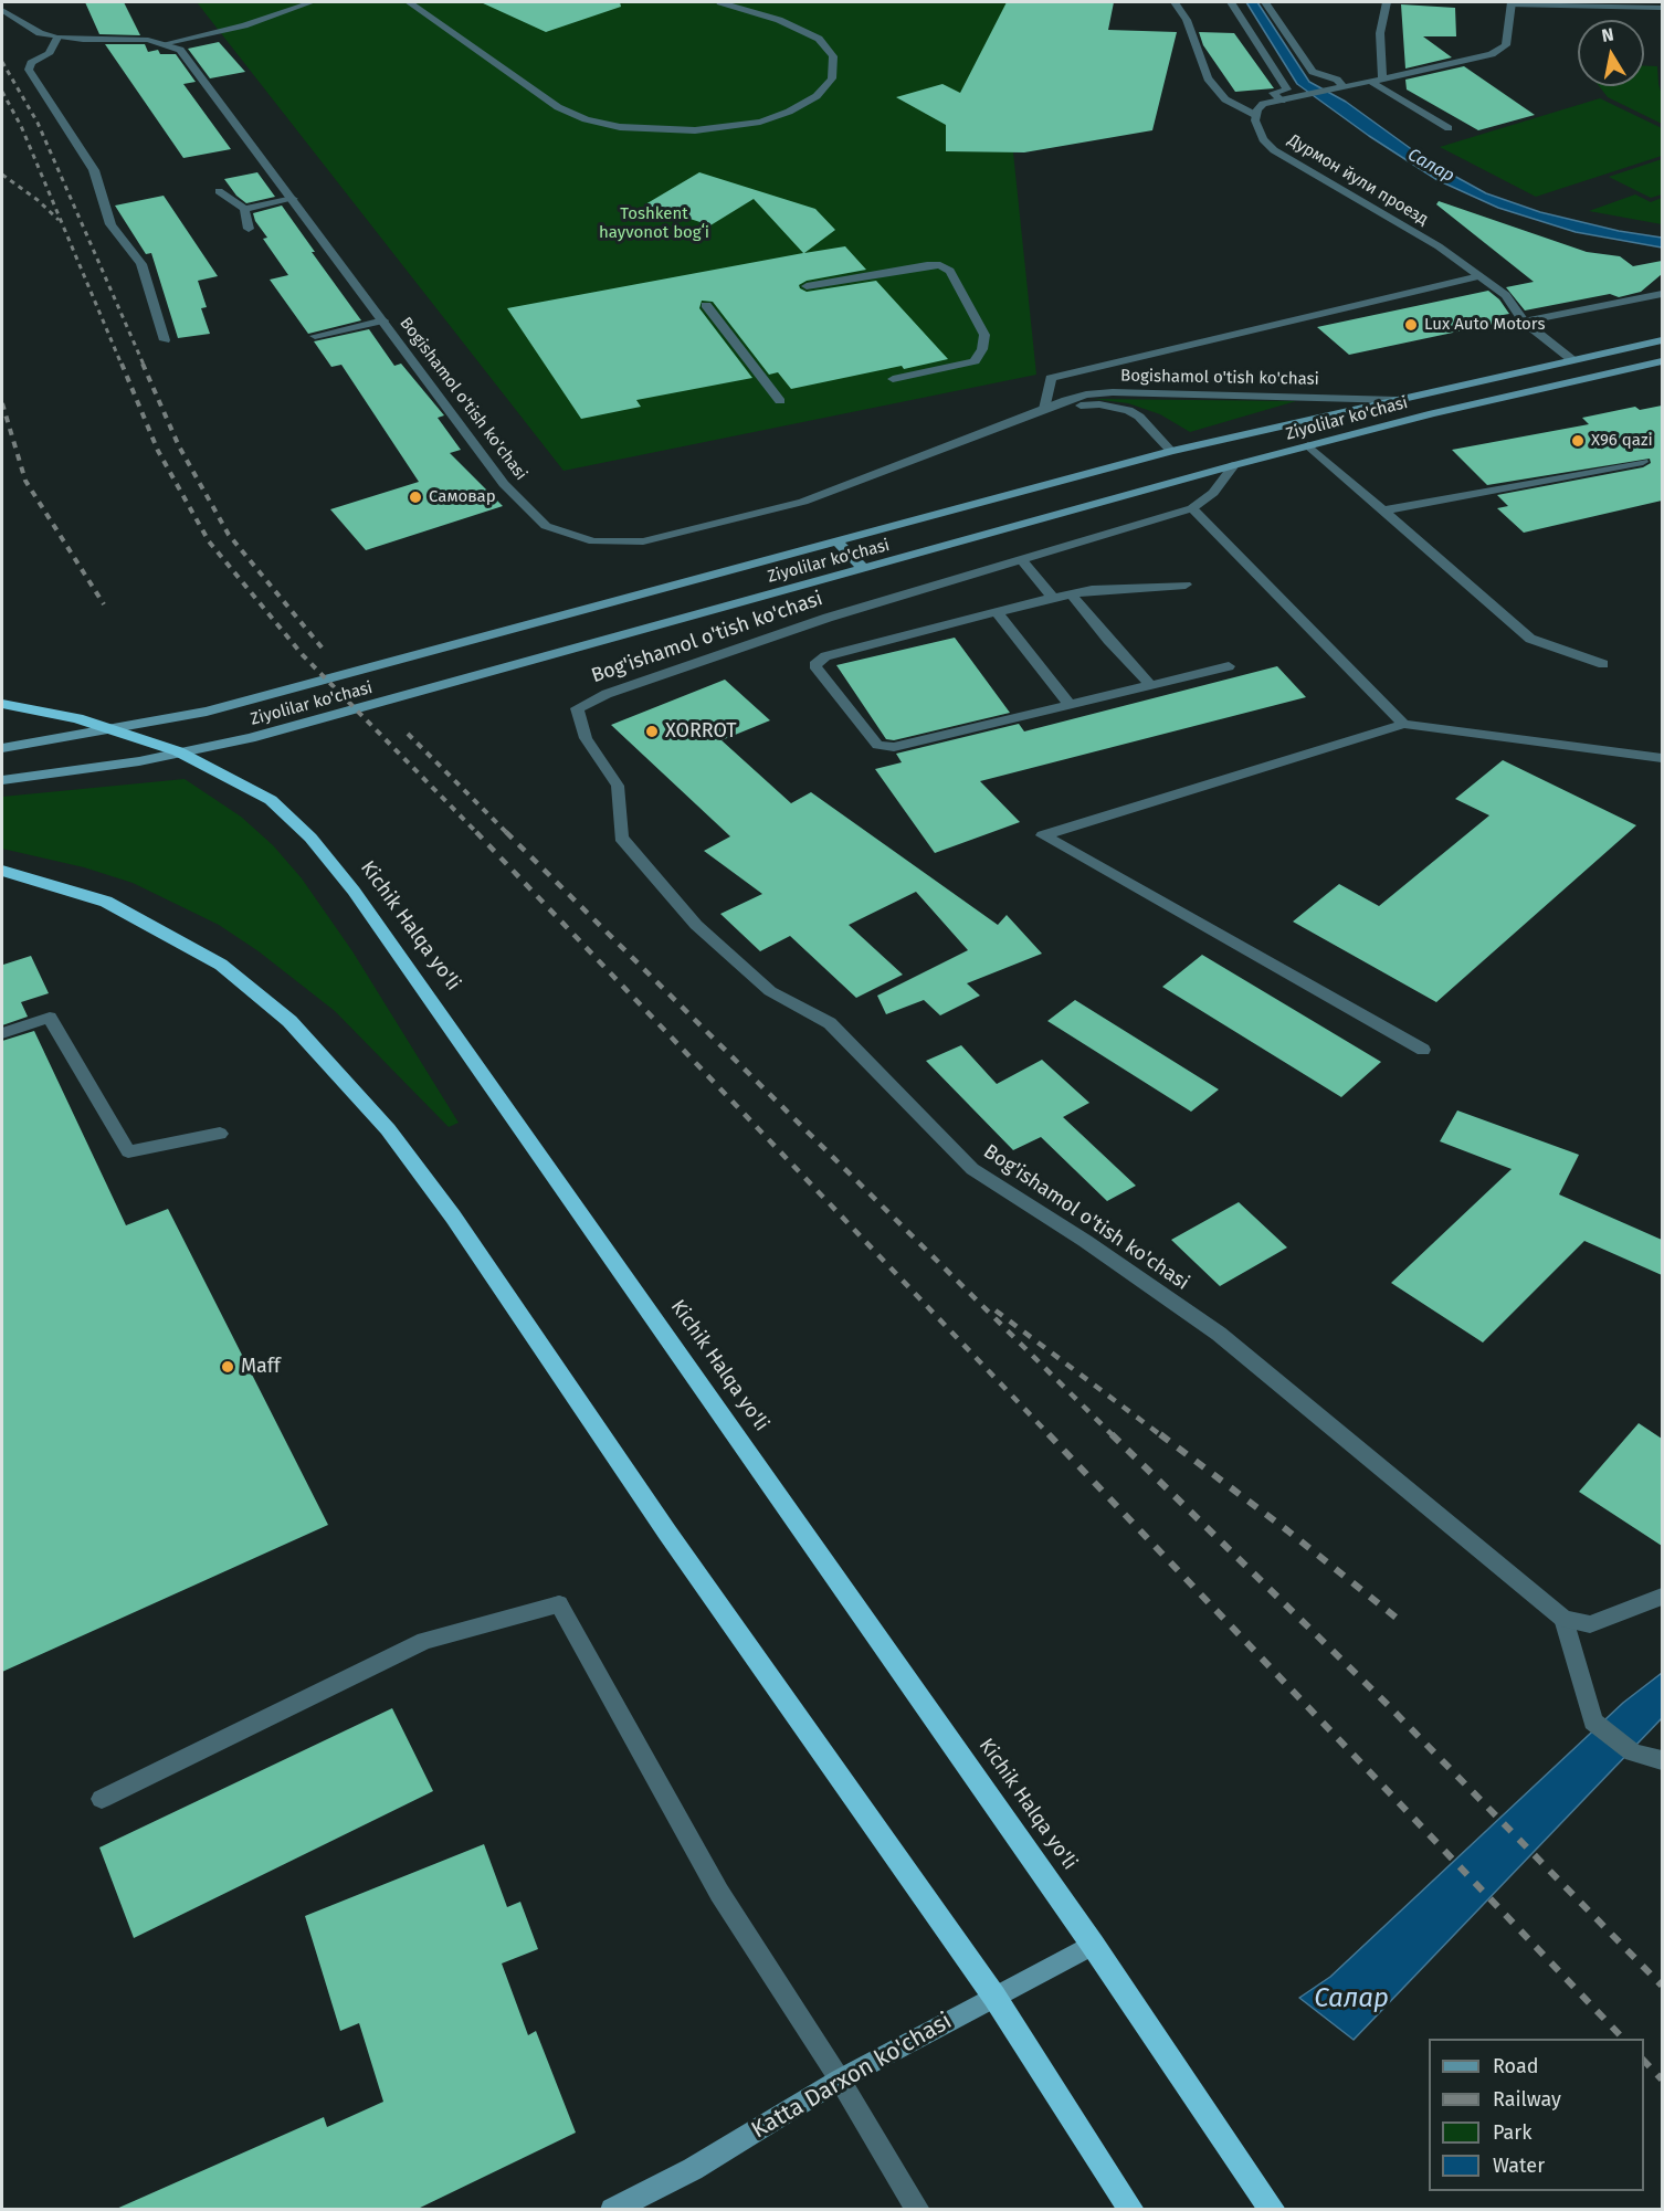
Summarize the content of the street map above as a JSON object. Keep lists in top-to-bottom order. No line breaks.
{"streets":{"highway":["Kichik Halqa yo'li"],"main road":["Ziyolilar ko'chasi","Katta Darxon ko'chasi"],"street":["Дурмон йули проезд","Bogishamol o'tish ko'chasi","Bog'ishamol o'tish ko'chasi"]},"crossings":[["Дурмон йули проезд","Ziyolilar ko'chasi"],["Bogishamol o'tish ko'chasi","Ziyolilar ko'chasi"],["Ziyolilar ko'chasi","Bog'ishamol o'tish ko'chasi"],["Kichik Halqa yo'li","Katta Darxon ko'chasi"]],"water":["Салар"],"parks":["Toshkent hayvonot bogʻi"],"places":["Lux Auto Motors","X96 qazi","Самовар","XORROT","Maff"],"legend":["Road","Railway","Park","Water"],"north":"top"}
